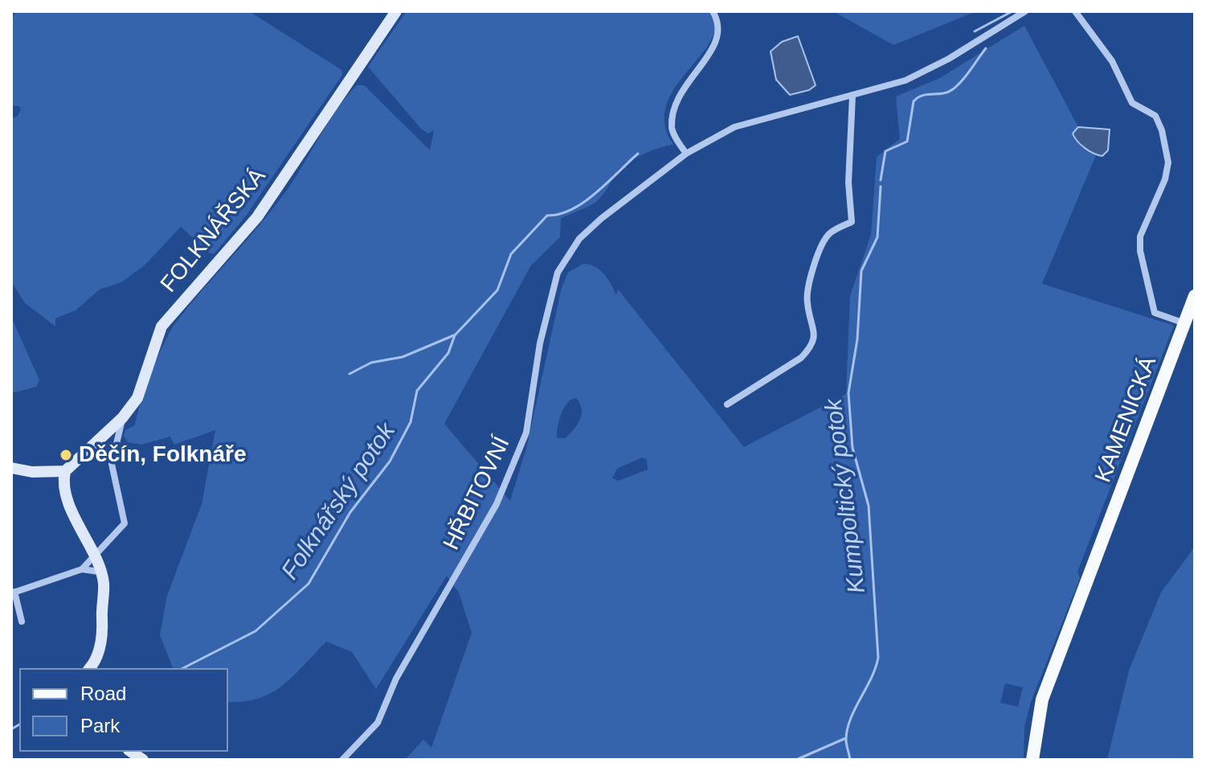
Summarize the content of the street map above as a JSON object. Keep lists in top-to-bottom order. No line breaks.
{"streets":{"main road":["KAMENICKÁ"],"street":["FOLKNÁŘSKÁ","HŘBITOVNÍ"]},"water":["Kumpoltický potok","Folknářský potok"],"places":["Děčín, Folknáře"],"legend":["Road","Park"]}
